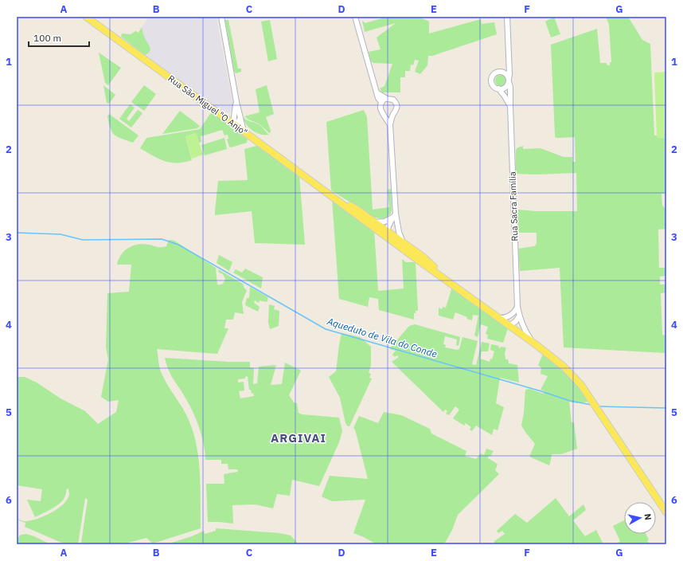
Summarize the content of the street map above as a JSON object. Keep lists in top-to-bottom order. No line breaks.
{"streets":{"main road":["Rua São Miguel \"O Anjo\""],"street":["Rua Sacra Família"]},"districts":["ARGIVAI"],"water":["Aqueduto de Vila do Conde"],"scale_bar":"100 m","north":"right","grid":{"columns":["A","B","C","D","E","F","G"],"rows":["1","2","3","4","5","6"]}}
